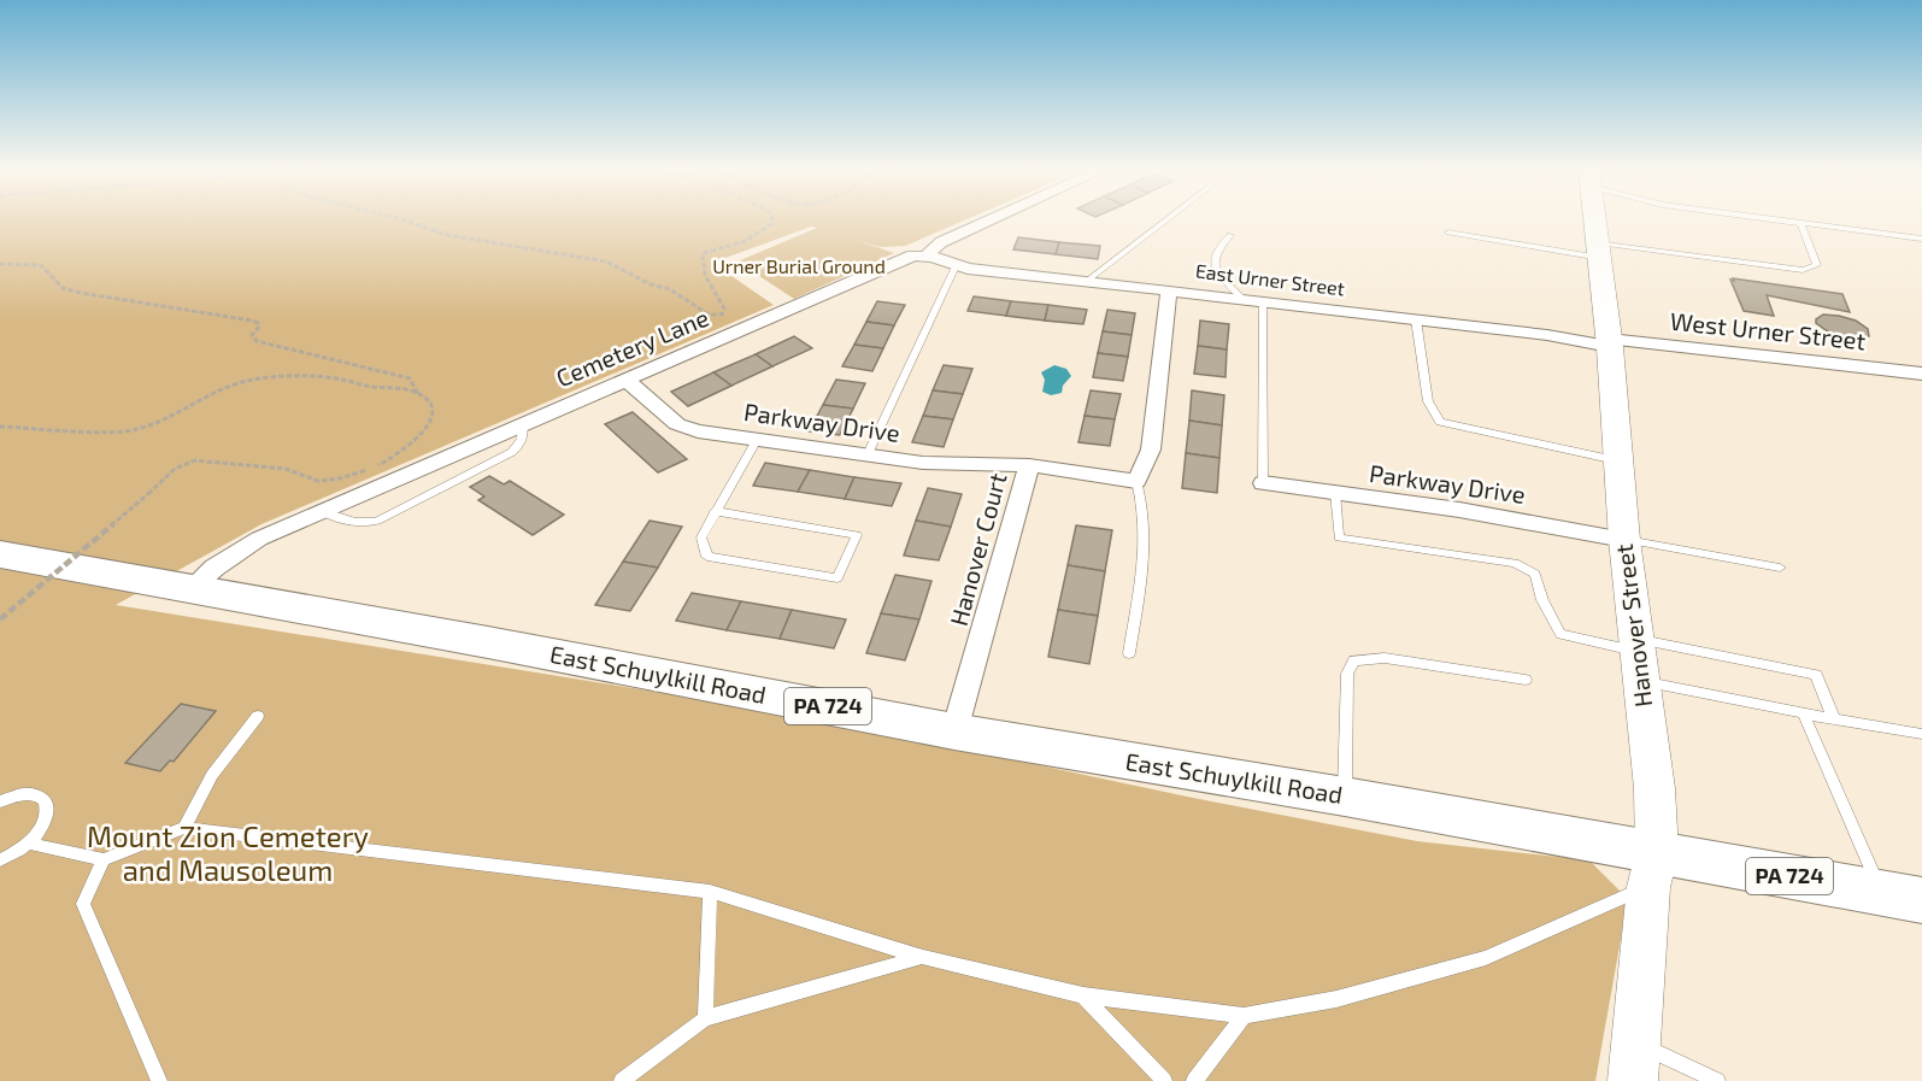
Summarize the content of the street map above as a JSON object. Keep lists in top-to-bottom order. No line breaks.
{"streets":{"main road":["Hanover Street","East Schuylkill Road","PA 724"],"street":["East Urner Street","West Urner Street","Cemetery Lane","Parkway Drive","Hanover Court"]},"crossings":[["East Urner Street","West Urner Street"],["East Urner Street","Cemetery Lane"],["East Urner Street","Hanover Street"],["West Urner Street","Hanover Street"],["Cemetery Lane","Parkway Drive"],["Cemetery Lane","East Schuylkill Road"],["Parkway Drive","Hanover Court"],["Parkway Drive","Hanover Street"],["Hanover Court","East Schuylkill Road"],["Hanover Street","East Schuylkill Road"],["Hanover Street","PA 724"],["East Schuylkill Road","PA 724"]],"parks":["Urner Burial Ground","Mount Zion Cemetery and Mausoleum"]}
